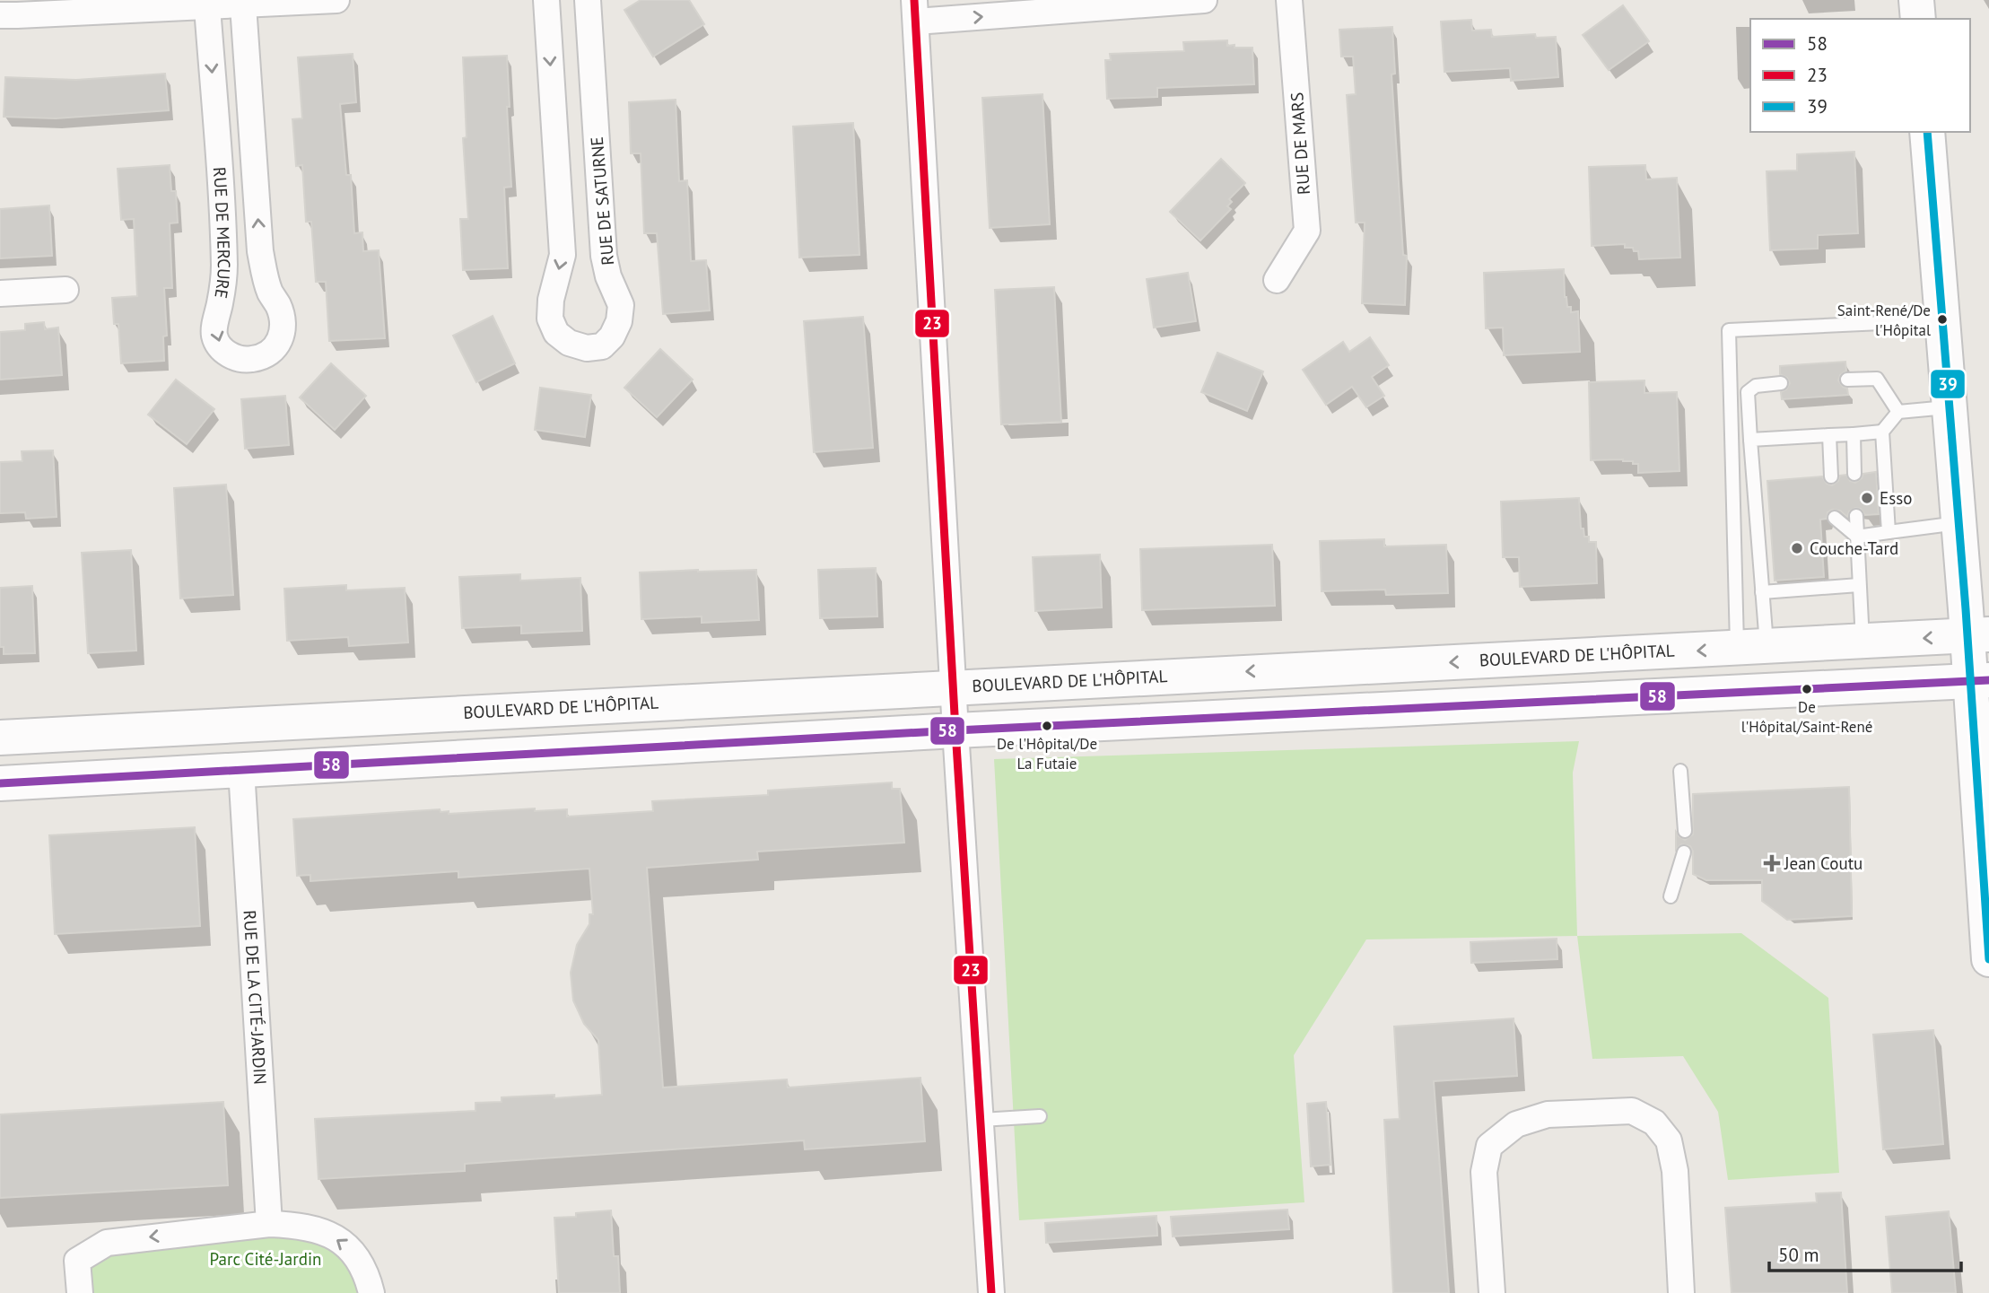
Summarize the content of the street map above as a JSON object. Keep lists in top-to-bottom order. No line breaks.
{"streets":{"main road":["BOULEVARD DE L'HÔPITAL"],"street":["RUE DE MARS","RUE DE SATURNE","RUE DE MERCURE","RUE DE LA CITÉ-JARDIN"]},"parks":["Parc Cité-Jardin"],"places":{"other":["Saint-René/De l'Hôpital","Esso","Couche-Tard","De l'Hôpital/Saint-René","De l'Hôpital/De La Futaie"],"health":["Jean Coutu"]},"lines":["transit line 23","transit line 39","transit line 58"],"legend":["58","23","39"],"scale_bar":"50 m"}
